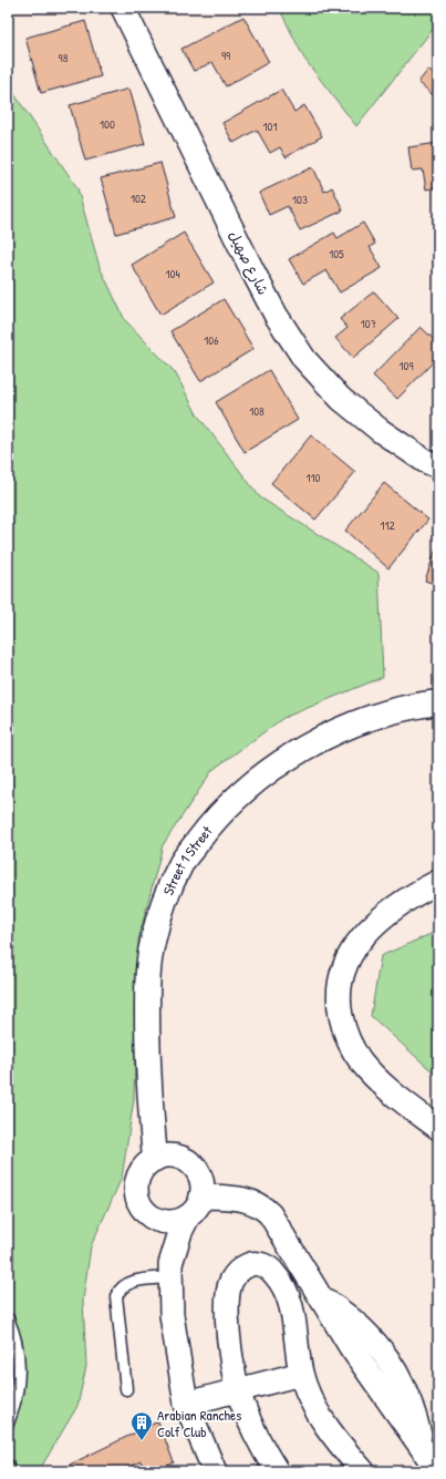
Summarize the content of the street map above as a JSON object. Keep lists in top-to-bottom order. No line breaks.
{"streets":{"street":["شارع صهيل","Street 1 Street"]},"places":{"building":["Arabian Ranches Colf Club"]},"house_numbers":["99","98","100","101","102","103","105","104","107","106","109","108","110","112"]}
